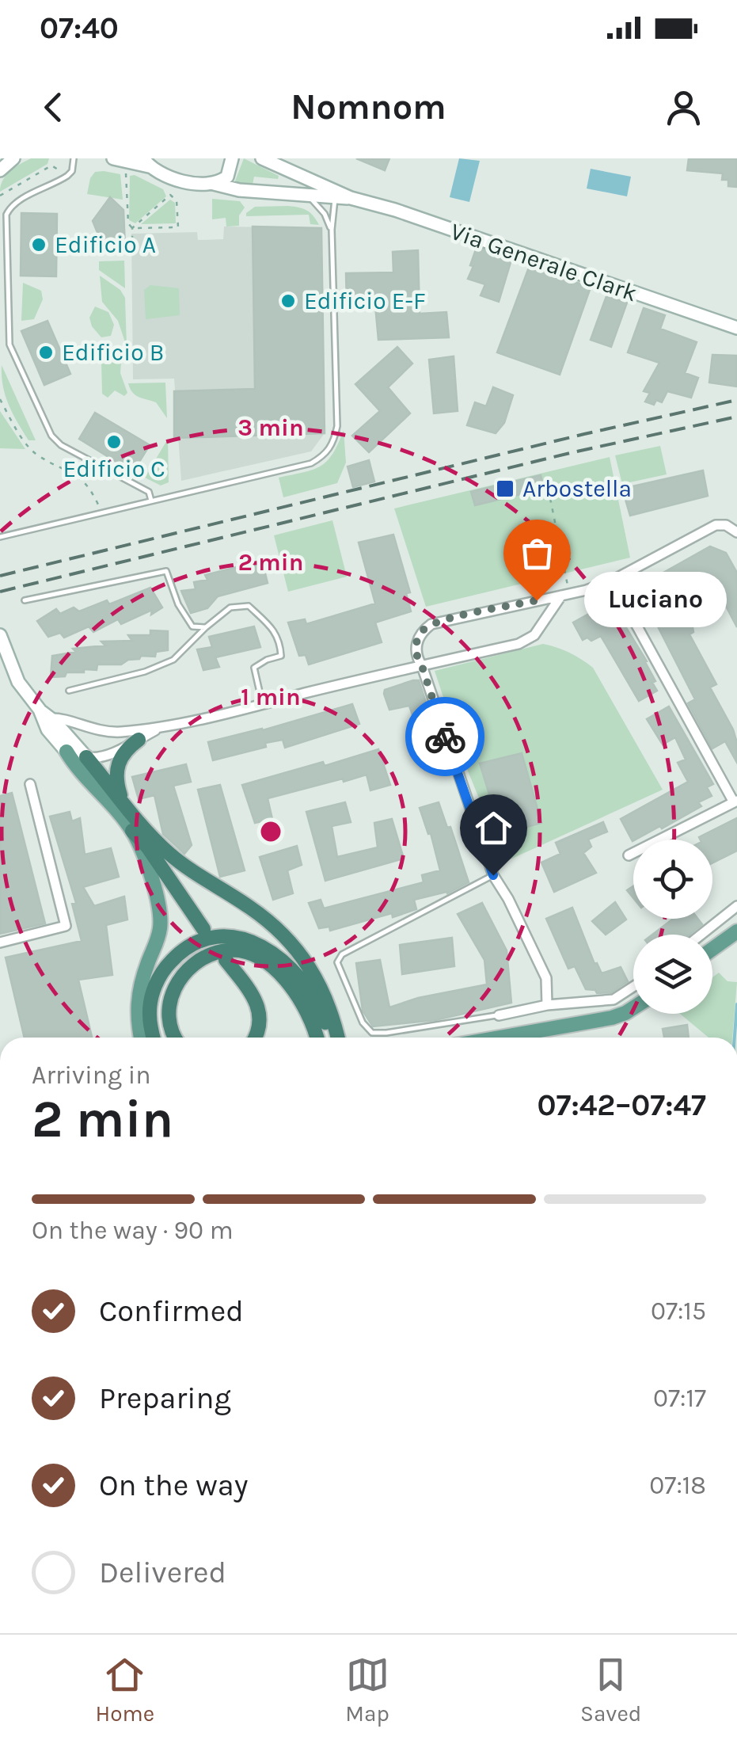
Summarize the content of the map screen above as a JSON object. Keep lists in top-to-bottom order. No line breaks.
{"streets":{"main road":["Via Generale Clark"]},"places":{"other":["Edificio A","Edificio E-F","Edificio B","Edificio C","Luciano"],"transit":["Arbostella"]},"page":{"status":"07:40","header":"Nomnom","bubble":"Luciano","heading":["2 min","Arriving in","07:42–07:47"],"bar":"On the way · 90 m","list":[["Confirmed","07:15"],["Preparing","07:17"],["On the way","07:18"],"Delivered"],"tabs":["Home","Map","Saved"]},"rings":["3 min","2 min","1 min"]}
